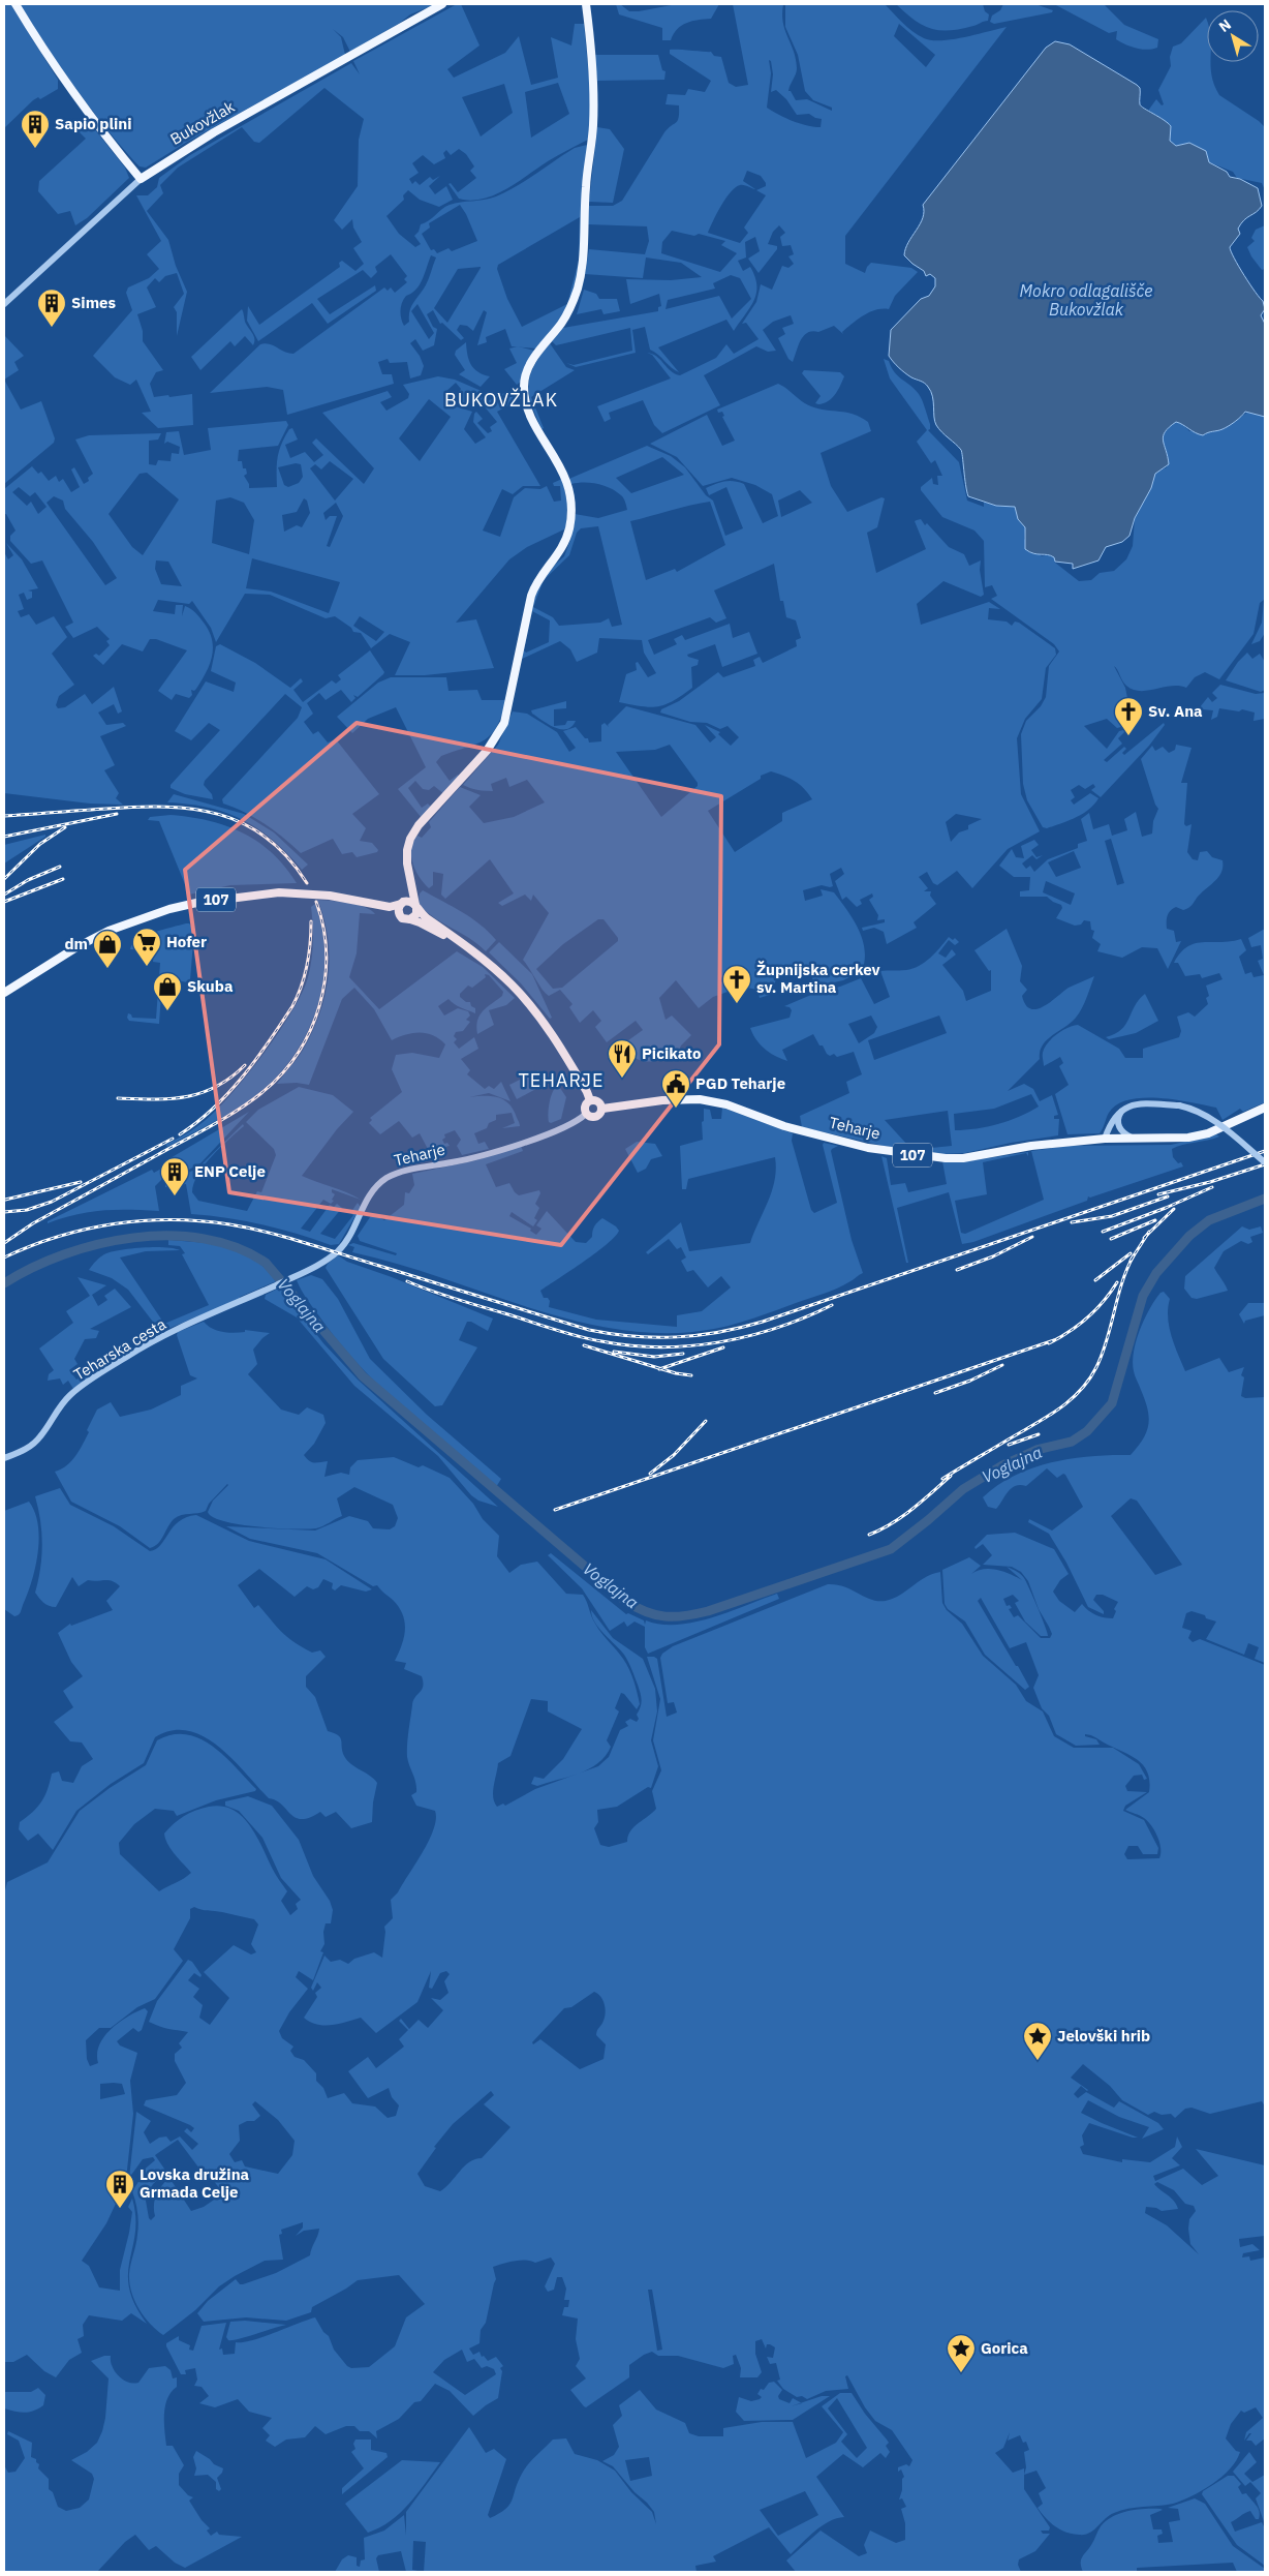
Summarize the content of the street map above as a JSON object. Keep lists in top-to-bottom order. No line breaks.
{"streets":{"main road":["Bukovžlak","107","Teharje"],"street":["Teharska cesta"]},"crossings":[["107","Teharje"],["Teharje","Teharska cesta"]],"districts":["BUKOVŽLAK","TEHARJE"],"water":["Mokro odlagališče Bukovžlak","Voglajna"],"places":{"building":["Sapio plini","Simes","ENP Celje","Lovska družina Grmada Celje"],"church":["Sv. Ana","Župnijska cerkev sv. Martina"],"supermarket":["Hofer"],"shop":["dm","Skuba"],"restaurant":["Picikato"],"public building":["PGD Teharje"],"place":["Jelovški hrib","Gorica"]},"north":"top left"}
